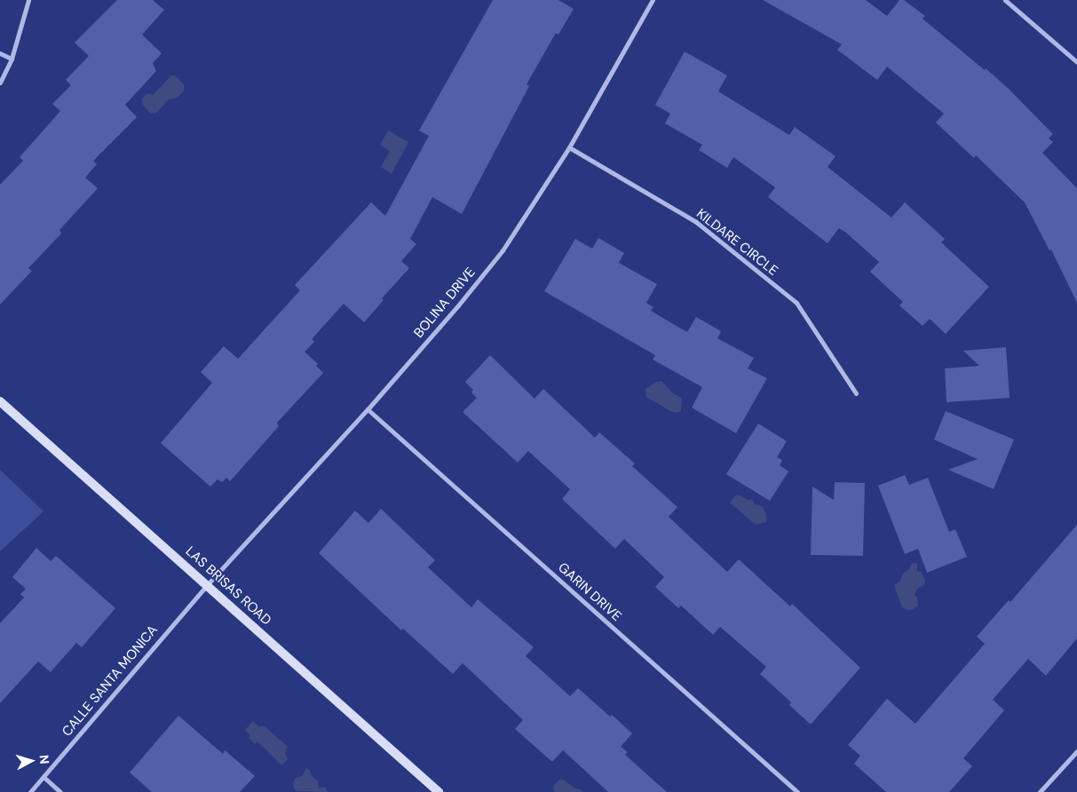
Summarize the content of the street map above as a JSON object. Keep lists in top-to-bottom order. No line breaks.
{"streets":{"street":["KILDARE CIRCLE","BOLINA DRIVE","LAS BRISAS ROAD","GARIN DRIVE","CALLE SANTA MONICA"]},"crossings":[["KILDARE CIRCLE","BOLINA DRIVE"],["BOLINA DRIVE","LAS BRISAS ROAD"],["BOLINA DRIVE","GARIN DRIVE"],["BOLINA DRIVE","CALLE SANTA MONICA"],["LAS BRISAS ROAD","CALLE SANTA MONICA"]],"north":"right"}
